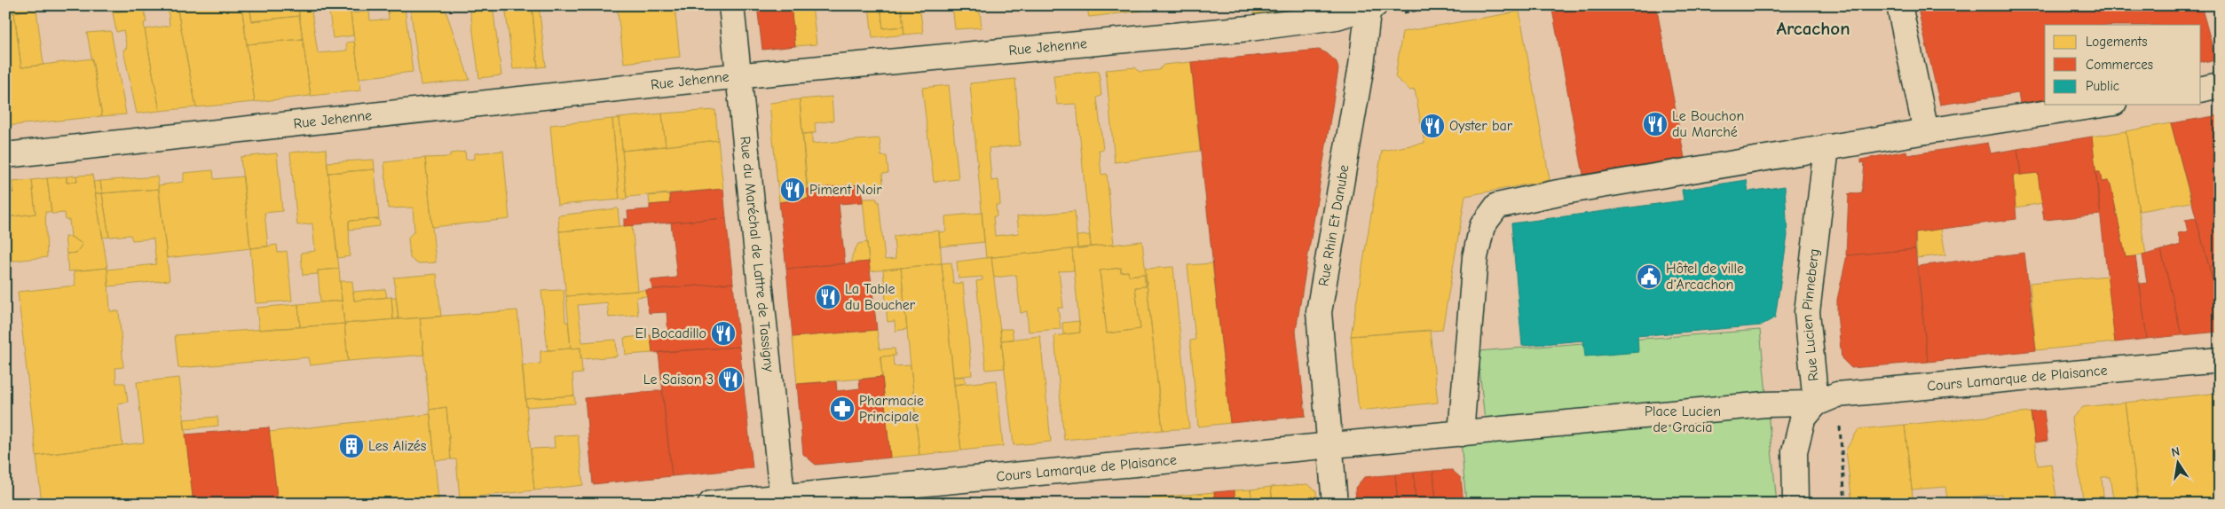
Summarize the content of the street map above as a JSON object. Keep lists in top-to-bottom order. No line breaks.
{"streets":{"street":["Rue Jehenne","Rue Rhin Et Danube","Rue du Maréchal de Lattre de Tassigny","Rue Lucien Pinneberg","Cours Lamarque de Plaisance"]},"crossings":[["Rue Jehenne","Rue Rhin Et Danube"],["Rue Jehenne","Rue du Maréchal de Lattre de Tassigny"],["Rue Rhin Et Danube","Cours Lamarque de Plaisance"],["Rue du Maréchal de Lattre de Tassigny","Cours Lamarque de Plaisance"],["Rue Lucien Pinneberg","Cours Lamarque de Plaisance"]],"districts":["Arcachon"],"parks":["Place Lucien de Gracia"],"places":{"restaurant":["Le Bouchon du Marché","Oyster bar","Piment Noir","La Table du Boucher","El Bocadillo","Le Saison 3"],"public building":["Hôtel de ville d'Arcachon"],"pharmacy":["Pharmacie Principale"],"building":["Les Alizés"]},"legend":["Logements","Commerces","Public"],"north":"top"}
